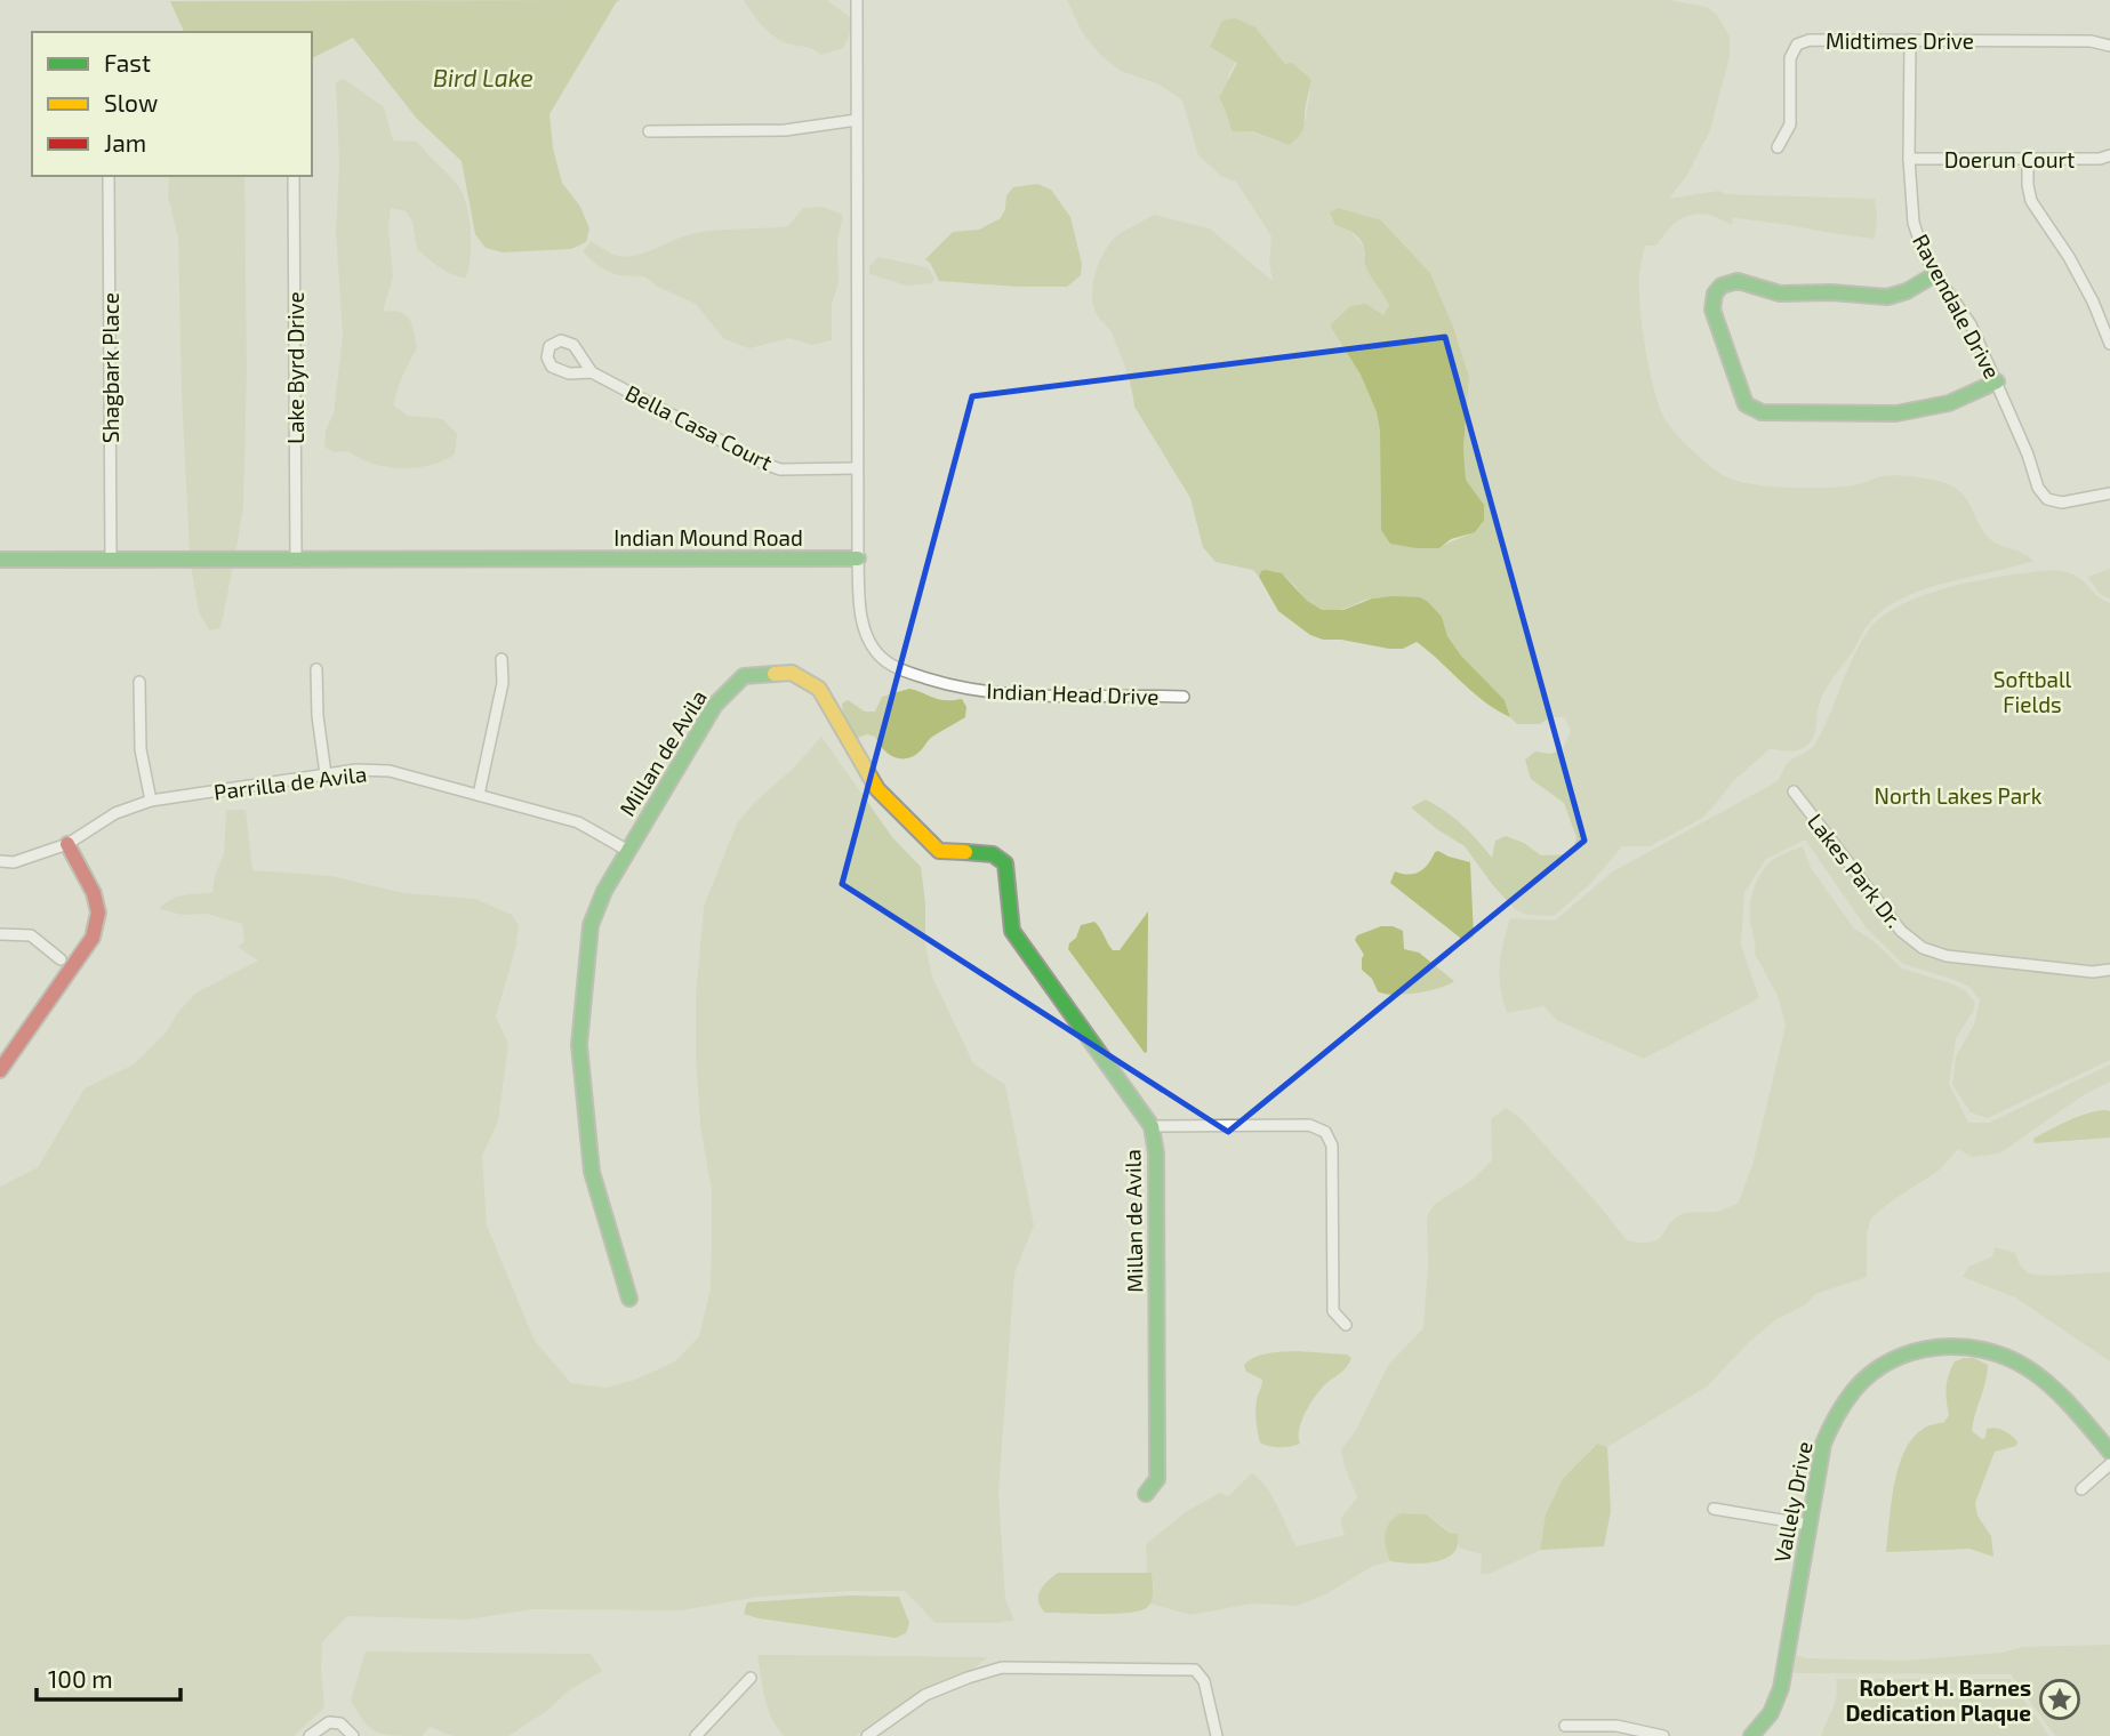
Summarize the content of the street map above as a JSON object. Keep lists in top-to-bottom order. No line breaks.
{"streets":{"street":["Midtimes Drive","Doerun Court","Ravendale Drive","Shagbark Place","Lake Byrd Drive","Bella Casa Court","Indian Mound Road","Indian Head Drive","Millan de Avila","Parrilla de Avila","Lakes Park Dr.","Vallely Drive"]},"crossings":[["Midtimes Drive","Ravendale Drive"],["Doerun Court","Ravendale Drive"],["Shagbark Place","Indian Mound Road"],["Lake Byrd Drive","Indian Mound Road"],["Indian Mound Road","Indian Head Drive"],["Millan de Avila","Parrilla de Avila"]],"water":["Bird Lake"],"parks":["Softball Fields","North Lakes Park"],"places":{"place":["Robert H. Barnes Dedication Plaque"]},"legend":["Fast","Slow","Jam"],"scale_bar":"100 m"}
